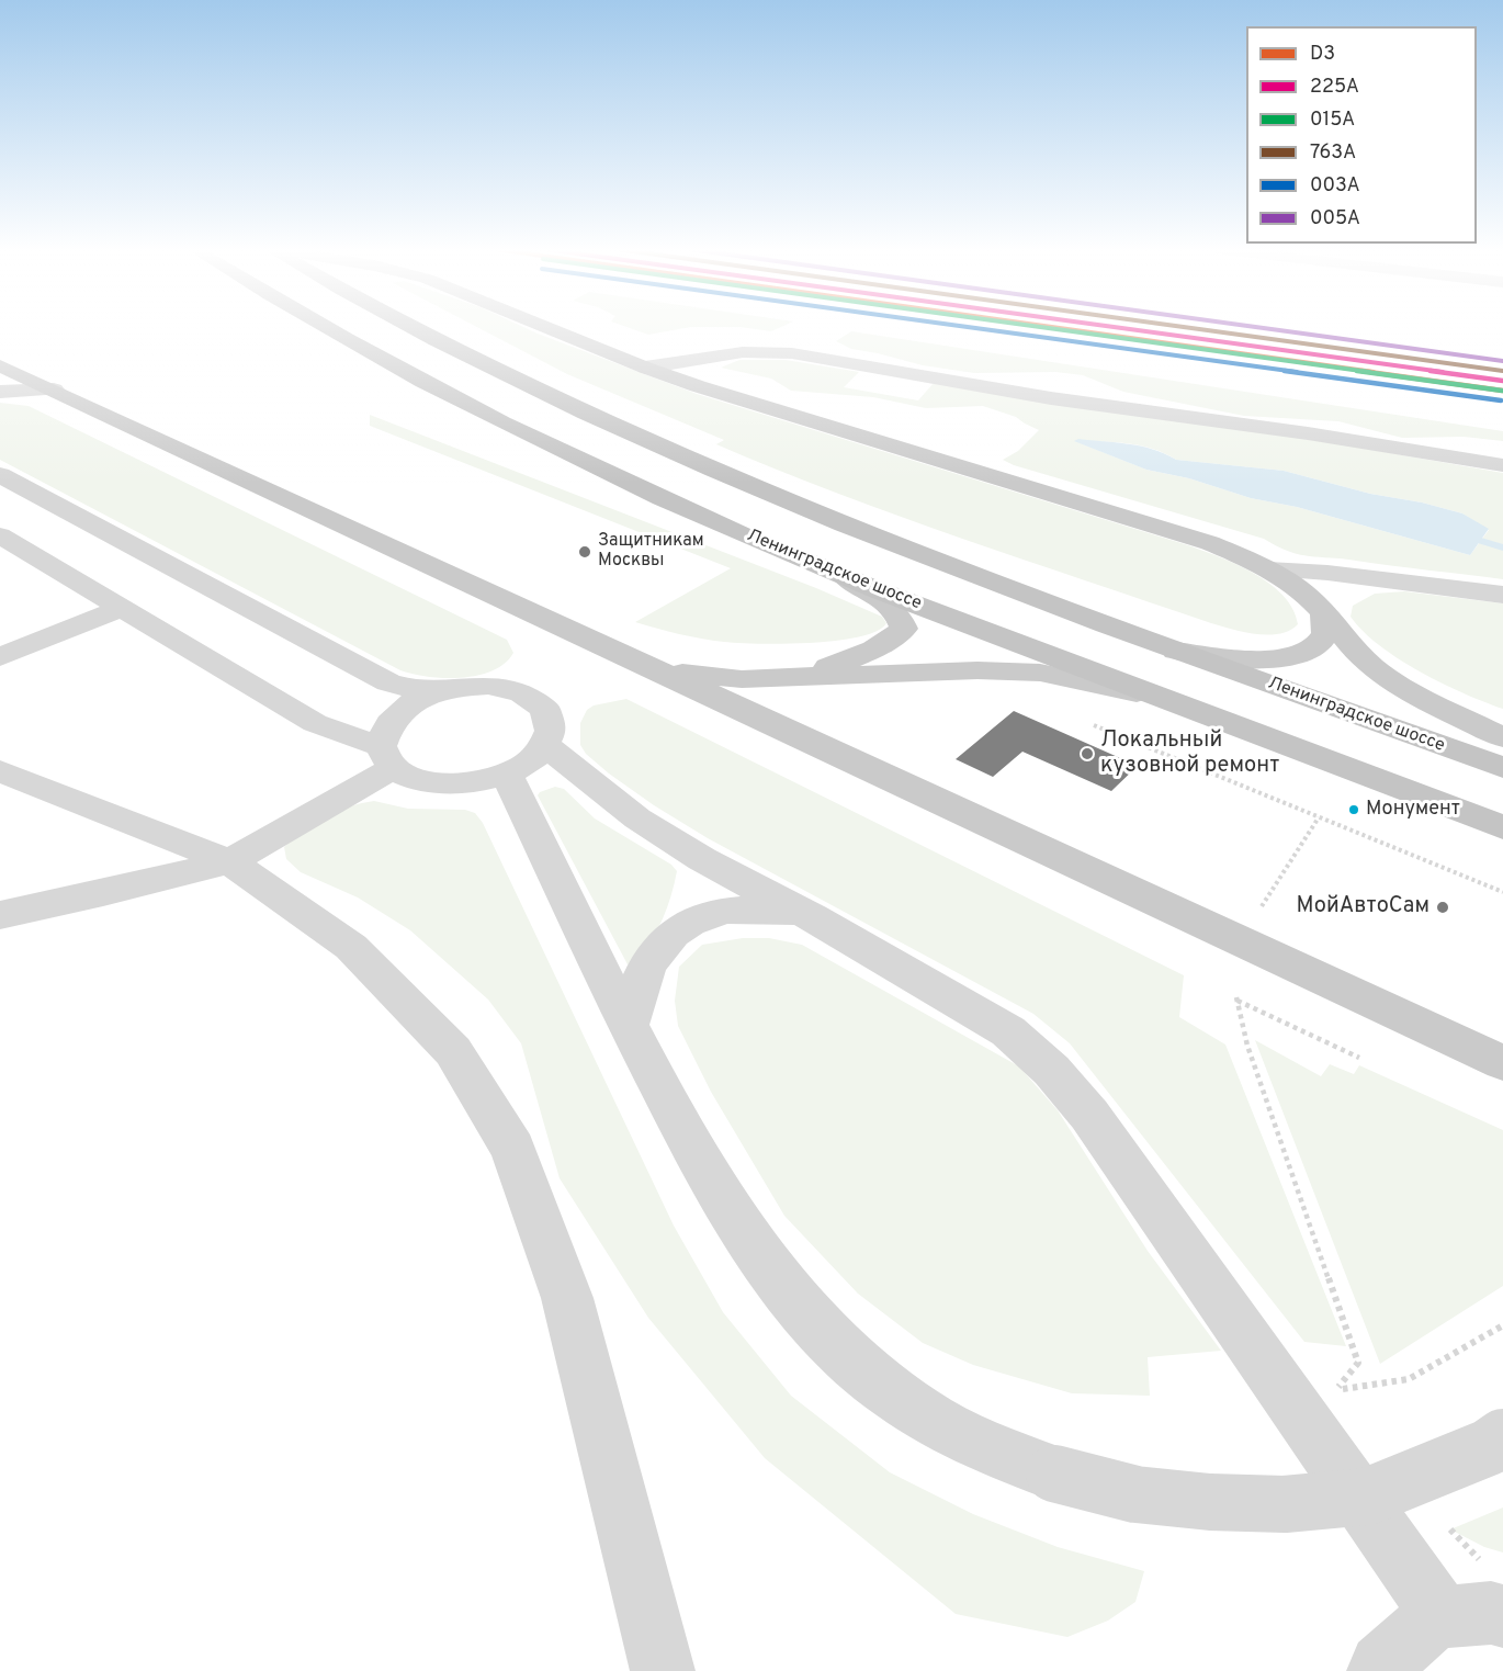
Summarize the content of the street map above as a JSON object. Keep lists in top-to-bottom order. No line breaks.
{"streets":{"highway":["Ленинградское шоссе"]},"places":["Защитникам Москвы","Локальный кузовной ремонт","Монумент","МойАвтоСам"],"lines":["transit line D3","transit line 225А","transit line 015А","transit line 763А","transit line 003А","transit line 005А"],"legend":["D3","225А","015А","763А","003А","005А"]}
